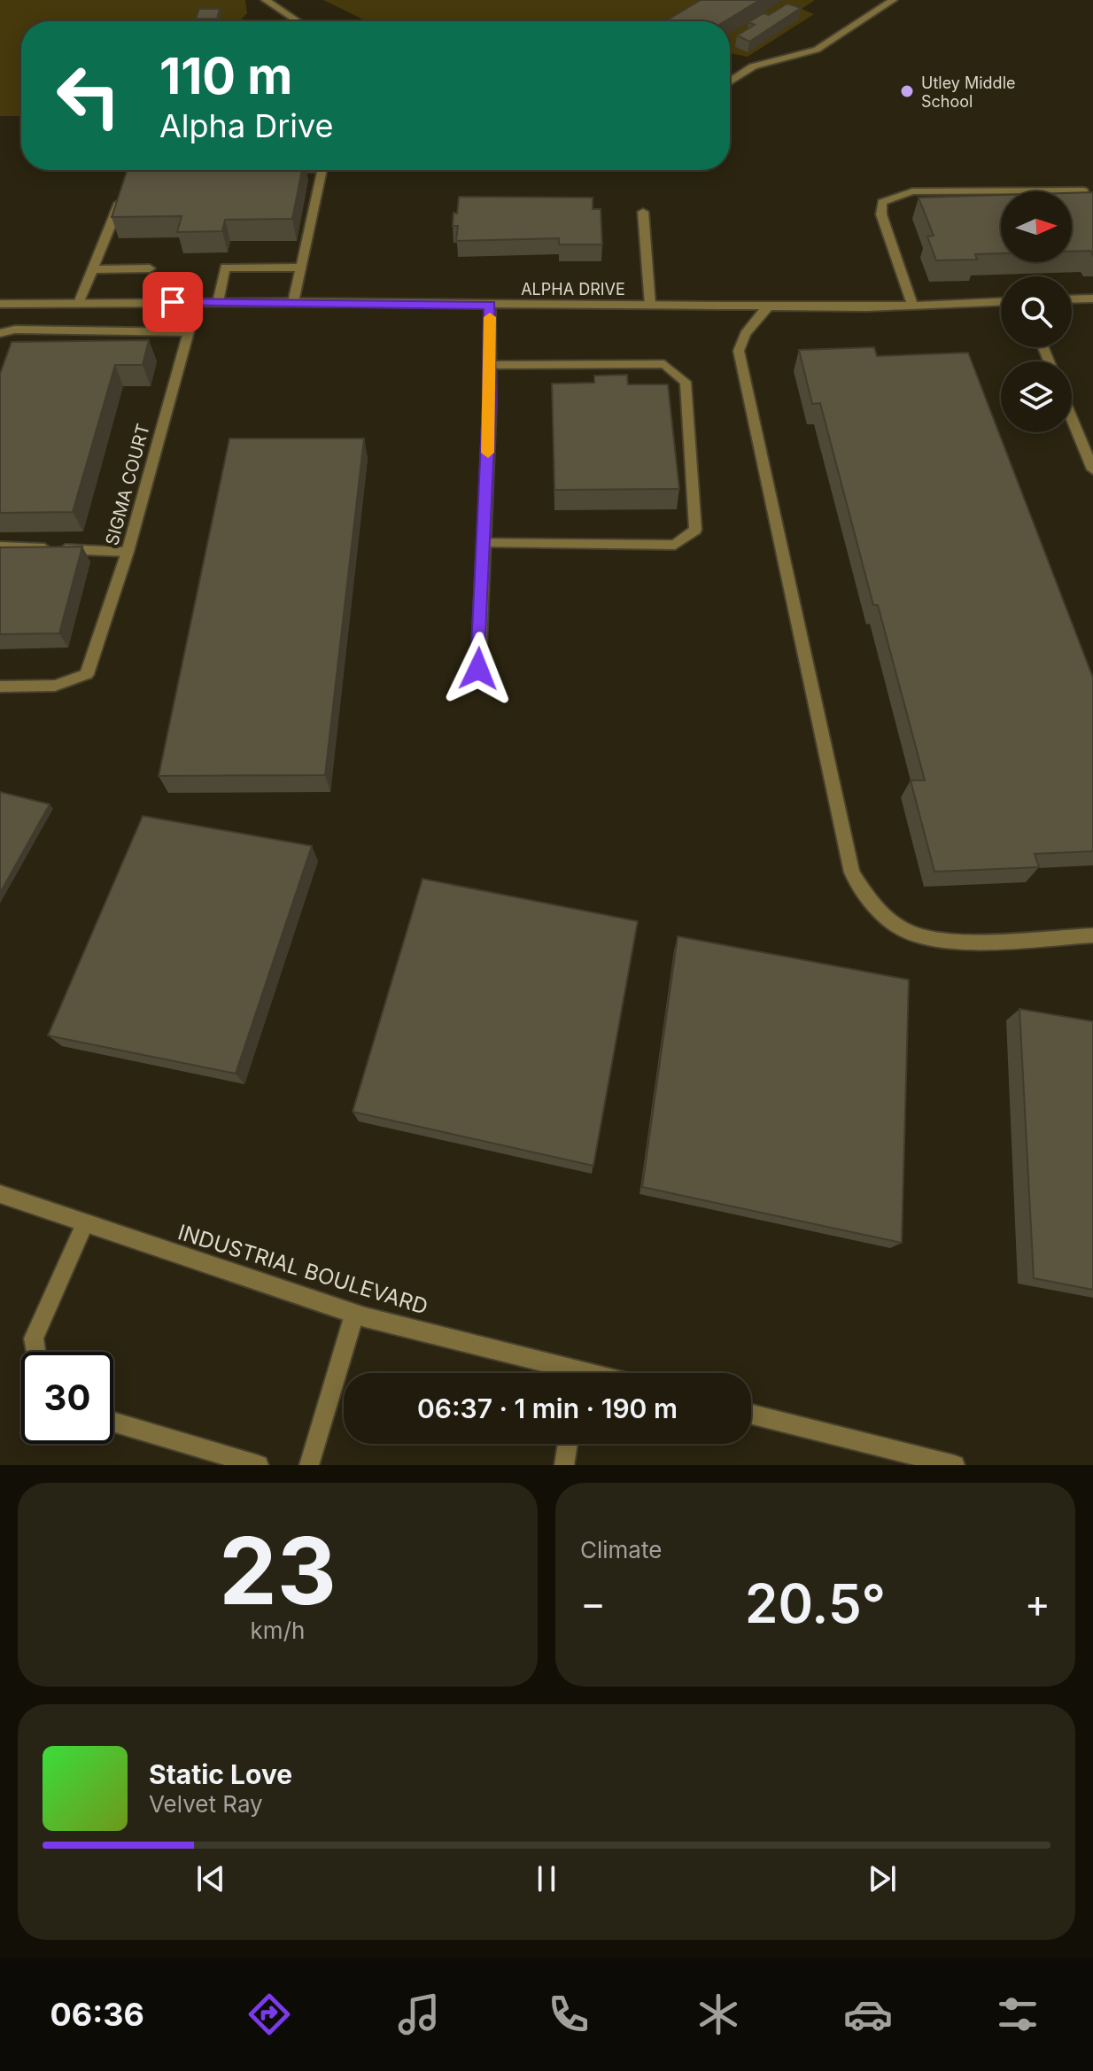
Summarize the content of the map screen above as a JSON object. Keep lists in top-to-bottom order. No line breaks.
{"streets":{"street":["ALPHA DRIVE","SIGMA COURT","INDUSTRIAL BOULEVARD"]},"crossings":[["ALPHA DRIVE","SIGMA COURT"]],"places":["Utley Middle School"],"north":"right","page":{"turn":["110 m","Alpha Drive"],"limit":"30","trip":"06:37 · 1 min · 190 m","tile":[["23","km/h"],"Climate"],"heat":["−","20.5°","+"],"song":["Static Love","Velvet Ray"],"tabs":"06:36"}}
